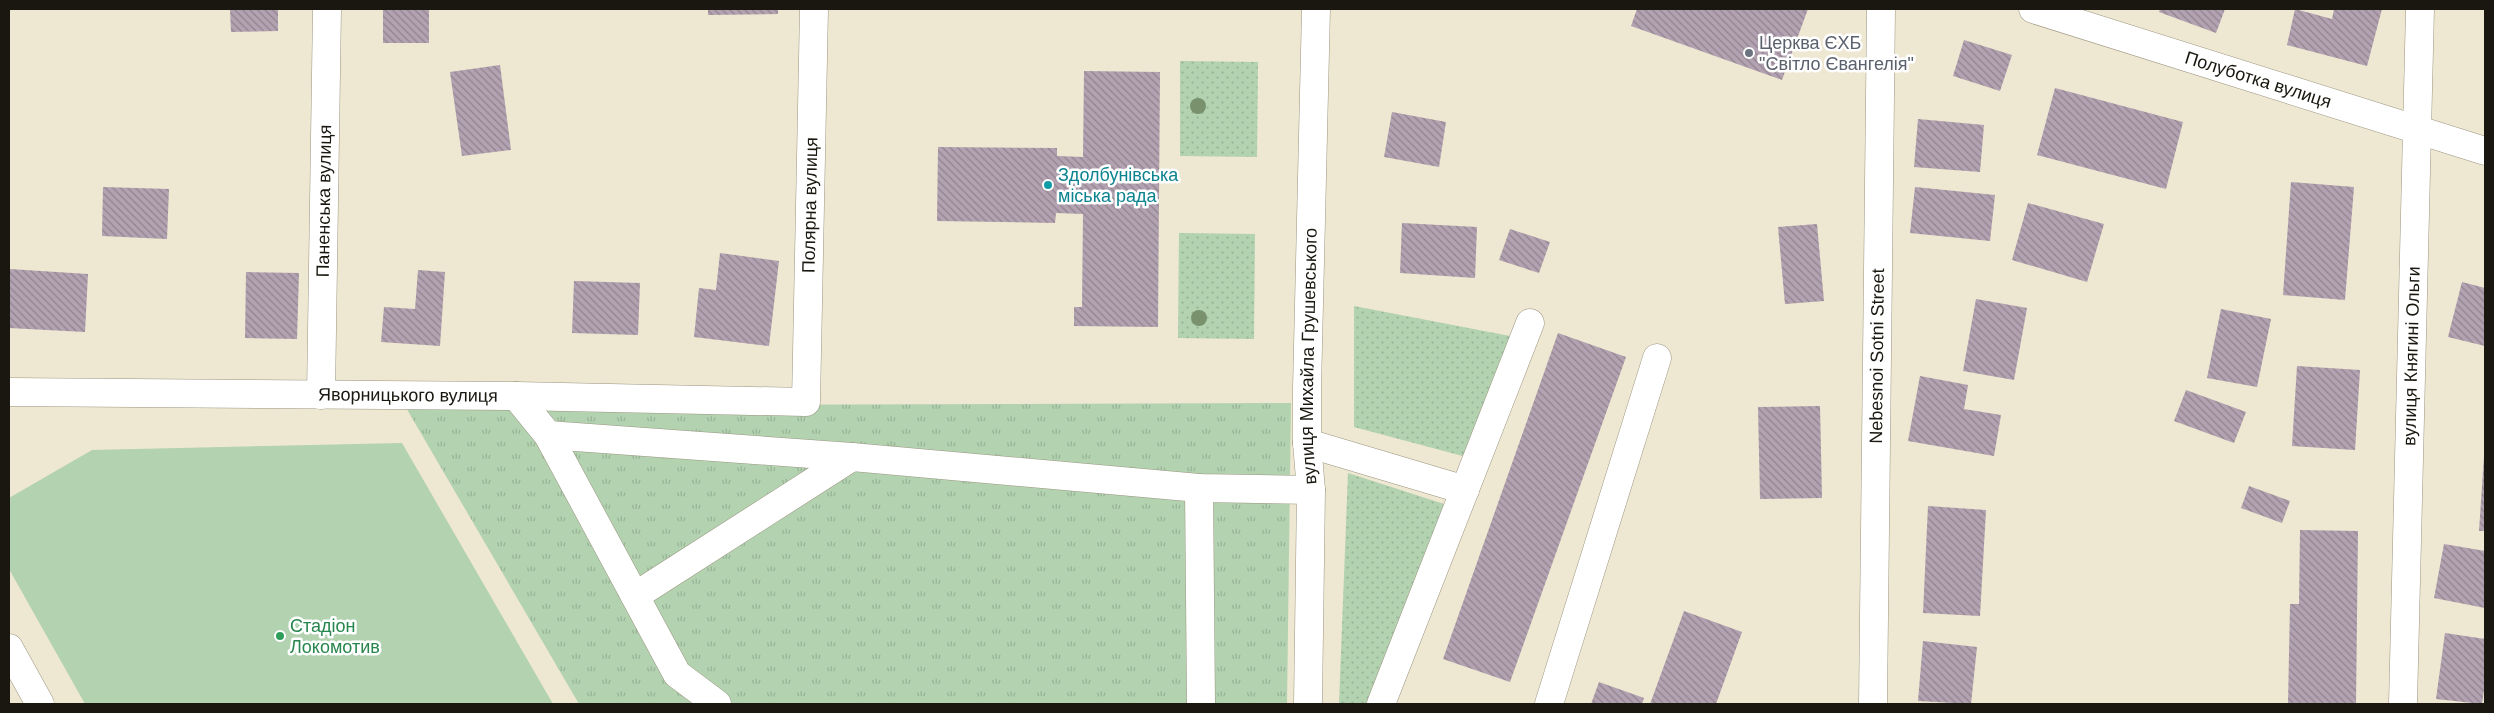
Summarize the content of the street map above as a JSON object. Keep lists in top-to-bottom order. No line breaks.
{"streets":{"street":["Полуботка вулиця","Паненська вулиця","Полярна вулиця","вулиця Михайла Грушевського","Nebesnoi Sotni Street","вулиця Княгині Ольги","Яворницького вулиця"]},"crossings":[["Полуботка вулиця","вулиця Княгині Ольги"],["Паненська вулиця","Яворницького вулиця"],["Полярна вулиця","Яворницького вулиця"]],"places":["Церква ЄХБ \"Світло Євангелія\"","Здолбунівська міська рада","Стадіон Локомотив"]}
